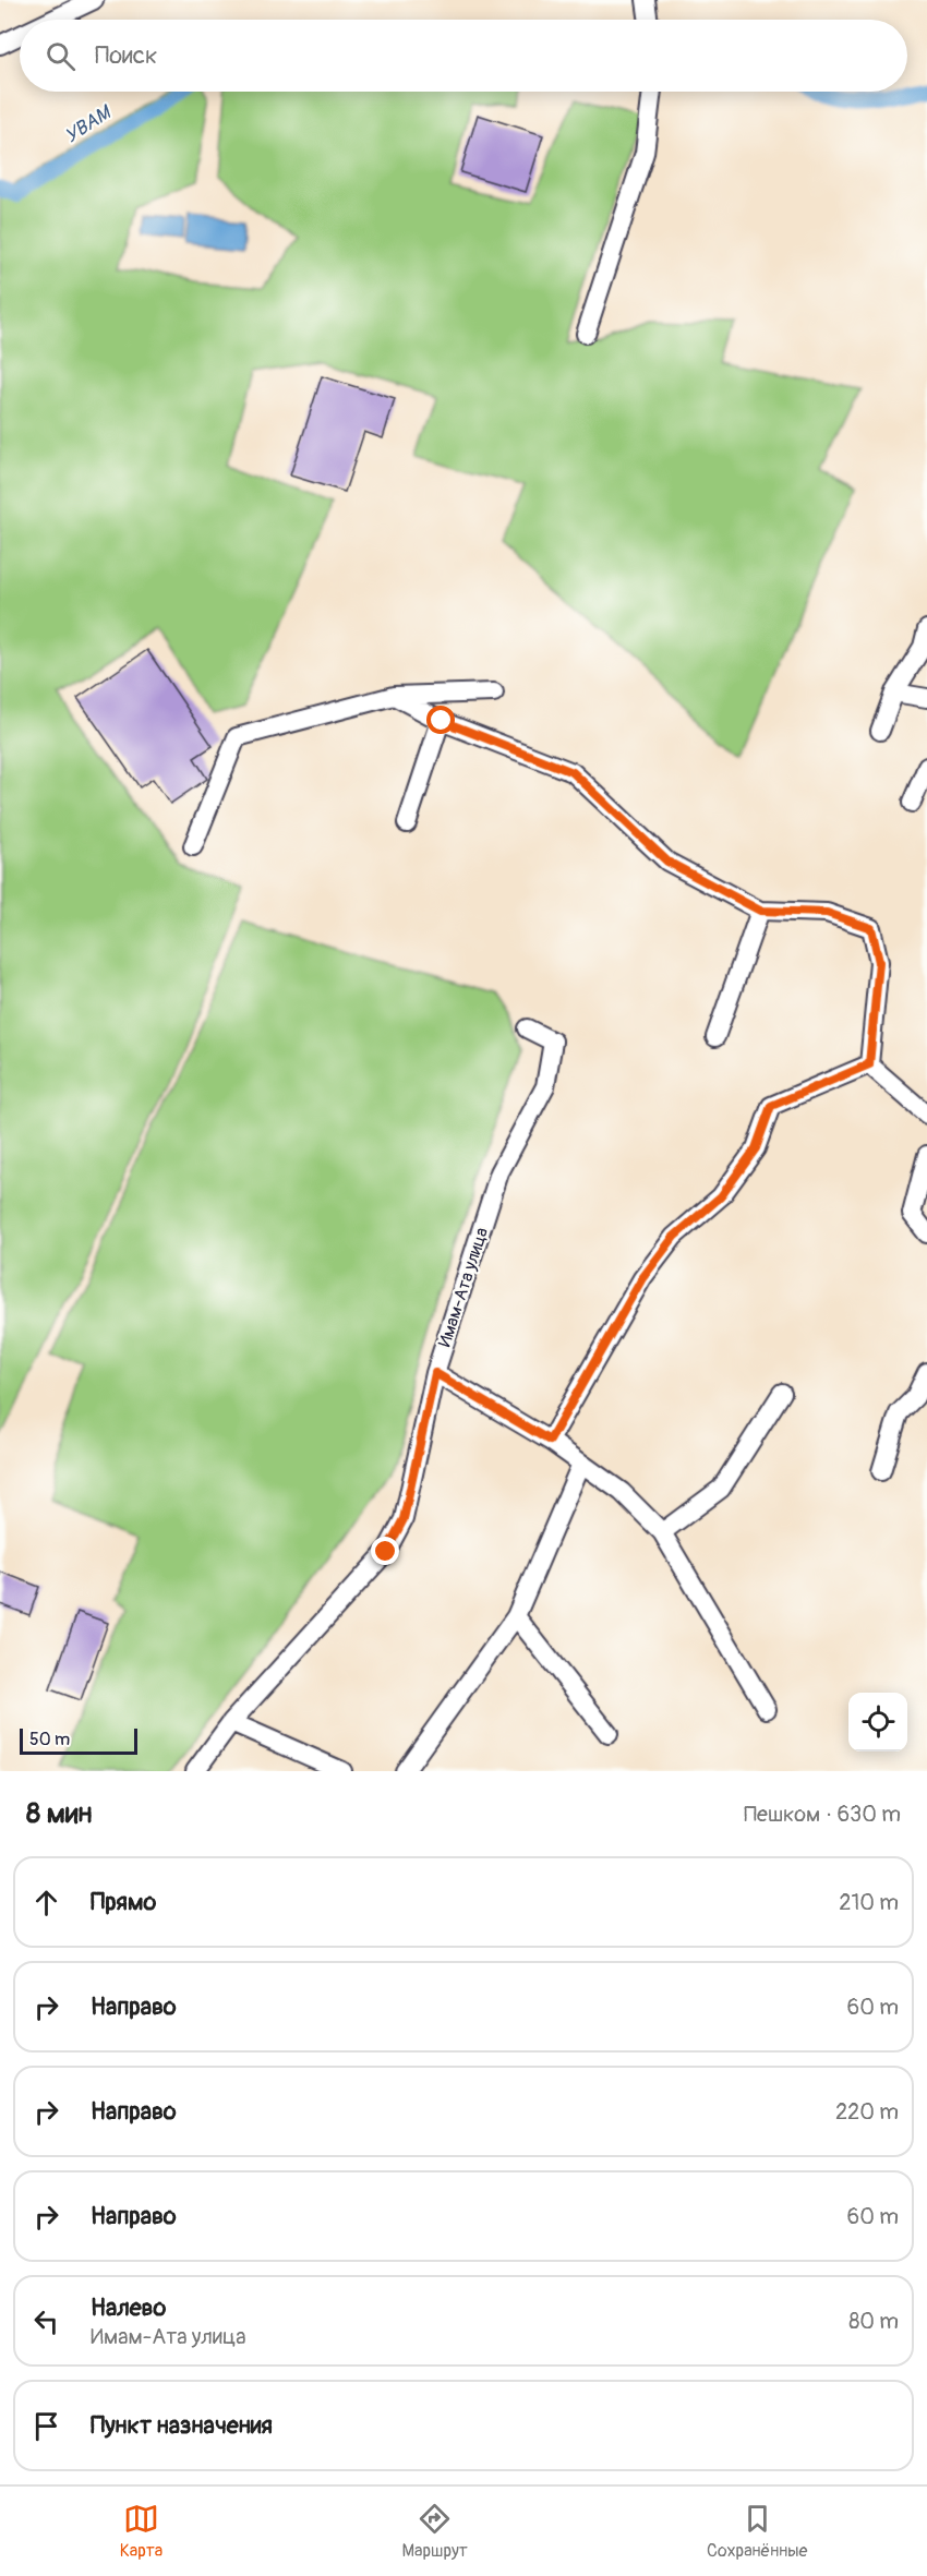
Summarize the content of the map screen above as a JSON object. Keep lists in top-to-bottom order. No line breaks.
{"streets":{"street":["Имам-Ата улица"]},"water":["УВАМ"],"scale_bar":"50 m","page":{"search":"Поиск","scale":"50 m","heading":["8 мин","Пешком · 630 m"],"list":[["Прямо","210 m"],["Направо","60 m"],["Направо","220 m"],["Направо","60 m"],["Налево","Имам-Ата улица","80 m"],"Пункт назначения"],"nav":["Карта","Маршрут","Сохранённые"]}}
